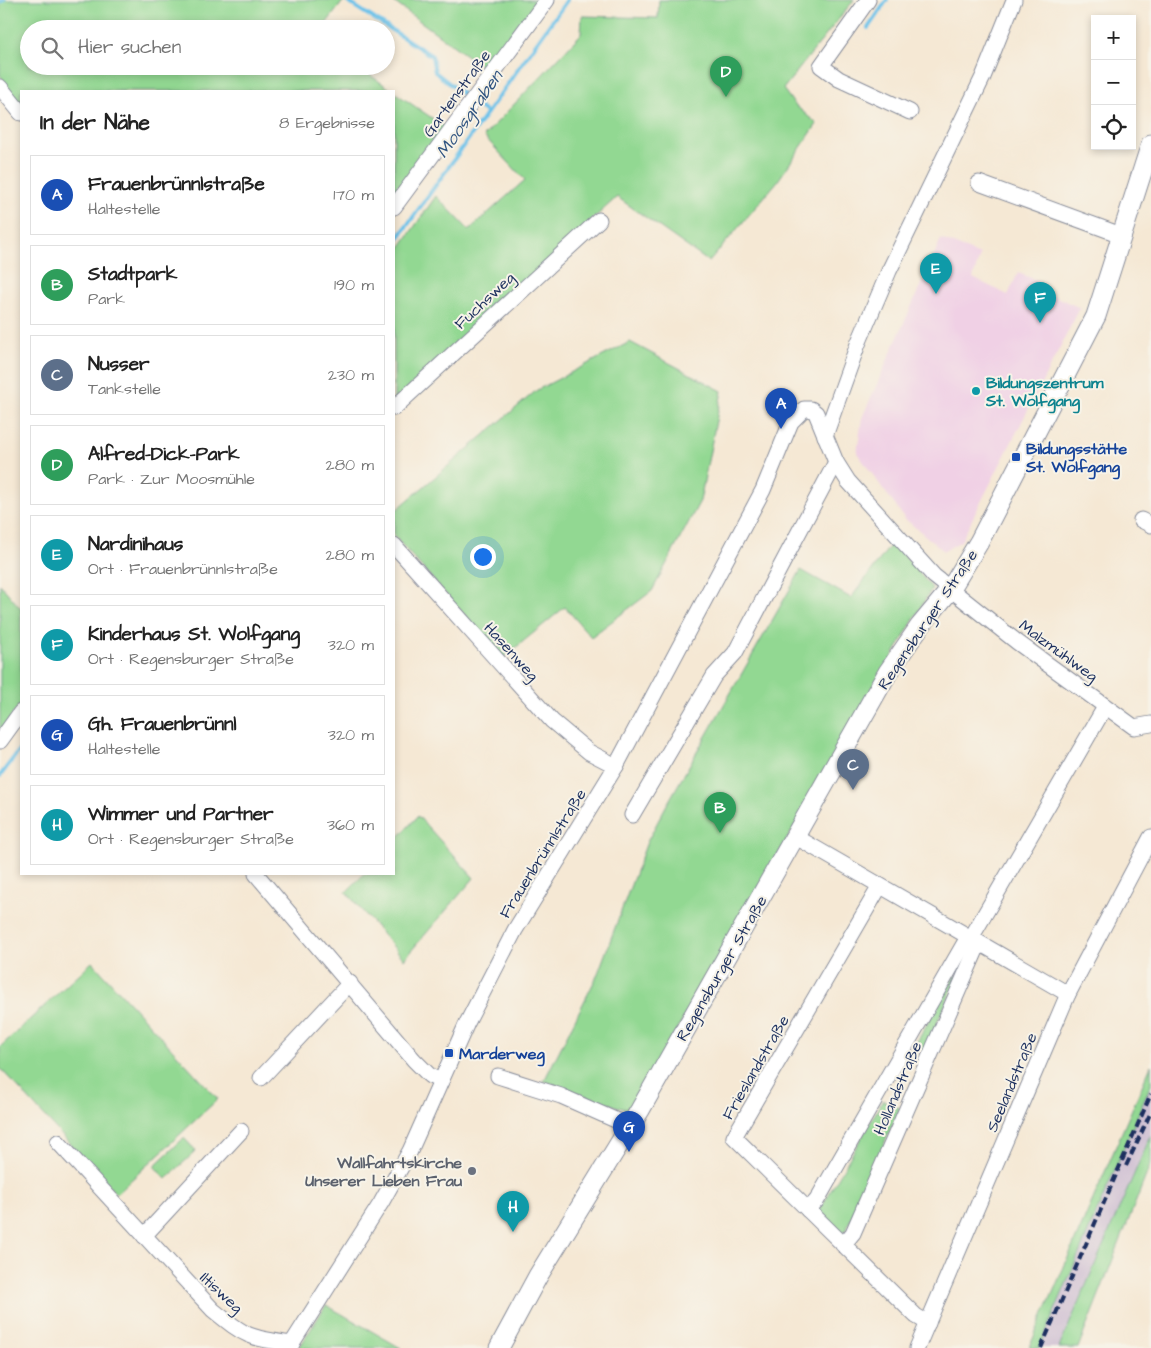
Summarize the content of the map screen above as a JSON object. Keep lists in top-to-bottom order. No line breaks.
{"streets":{"street":["Gartenstraße","Fuchsweg","Regensburger Straße","Malzmühlweg","Hasenweg","Frauenbrünnlstraße","Frieslandstraße","Seelandstraße","Hollandstraße","Iltisweg"]},"crossings":[["Regensburger Straße","Malzmühlweg"],["Regensburger Straße","Frauenbrünnlstraße"],["Malzmühlweg","Frauenbrünnlstraße"],["Malzmühlweg","Hollandstraße"],["Hasenweg","Frauenbrünnlstraße"],["Frauenbrünnlstraße","Iltisweg"],["Frieslandstraße","Seelandstraße"],["Frieslandstraße","Hollandstraße"]],"water":["Moosgraben"],"places":{"other":["Bildungszentrum St. Wolfgang","Wallfahrtskirche Unserer Lieben Frau"],"transit":["Bildungsstätte St. Wolfgang","Marderweg"]},"page":{"map_buttons":["+","−"],"search":"Hier suchen","pins":["D","E","F","A","C","B","G","H"],"heading":["In der Nähe","8 Ergebnisse"],"list":[{"mark":"A","name":"Frauenbrünnlstraße","note":"Haltestelle","value":"170 m"},{"mark":"B","name":"Stadtpark","note":"Park","value":"190 m"},{"mark":"C","name":"Nusser","note":"Tankstelle","value":"230 m"},{"mark":"D","name":"Alfred-Dick-Park","note":"Park · Zur Moosmühle","value":"280 m"},{"mark":"E","name":"Nardinihaus","note":"Ort · Frauenbrünnlstraße","value":"280 m"},{"mark":"F","name":"Kinderhaus St. Wolfgang","note":"Ort · Regensburger Straße","value":"320 m"},{"mark":"G","name":"Gh. Frauenbrünnl","note":"Haltestelle","value":"320 m"},{"mark":"H","name":"Wimmer und Partner","note":"Ort · Regensburger Straße","value":"360 m"}]}}
